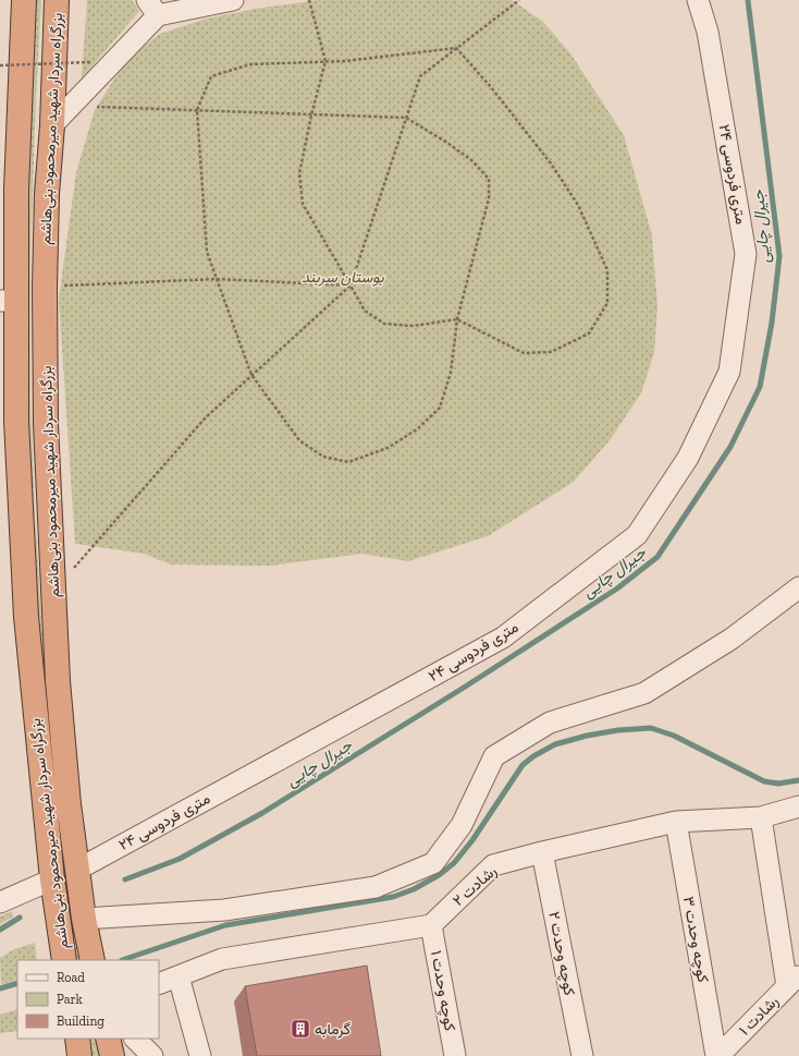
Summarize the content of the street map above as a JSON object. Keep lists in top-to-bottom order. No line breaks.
{"streets":{"highway":["بزرگراه سردار شهید میرمحمود بنی‌هاشم"],"street":["۲۴ متری فردوسی","رشادت ۲","کوچه وحدت ۳","کوچه وحدت ۲","کوچه وحدت ۱","رشادت ۱"]},"crossings":[["بزرگراه سردار شهید میرمحمود بنی‌هاشم","۲۴ متری فردوسی"],["رشادت ۲","کوچه وحدت ۳"],["رشادت ۲","کوچه وحدت ۲"],["رشادت ۲","کوچه وحدت ۱"],["کوچه وحدت ۳","رشادت ۱"]],"water":["جیرال چایی"],"parks":["بوستان سربند"],"places":{"building":["گرمابه"]},"legend":["Road","Park","Building"]}
